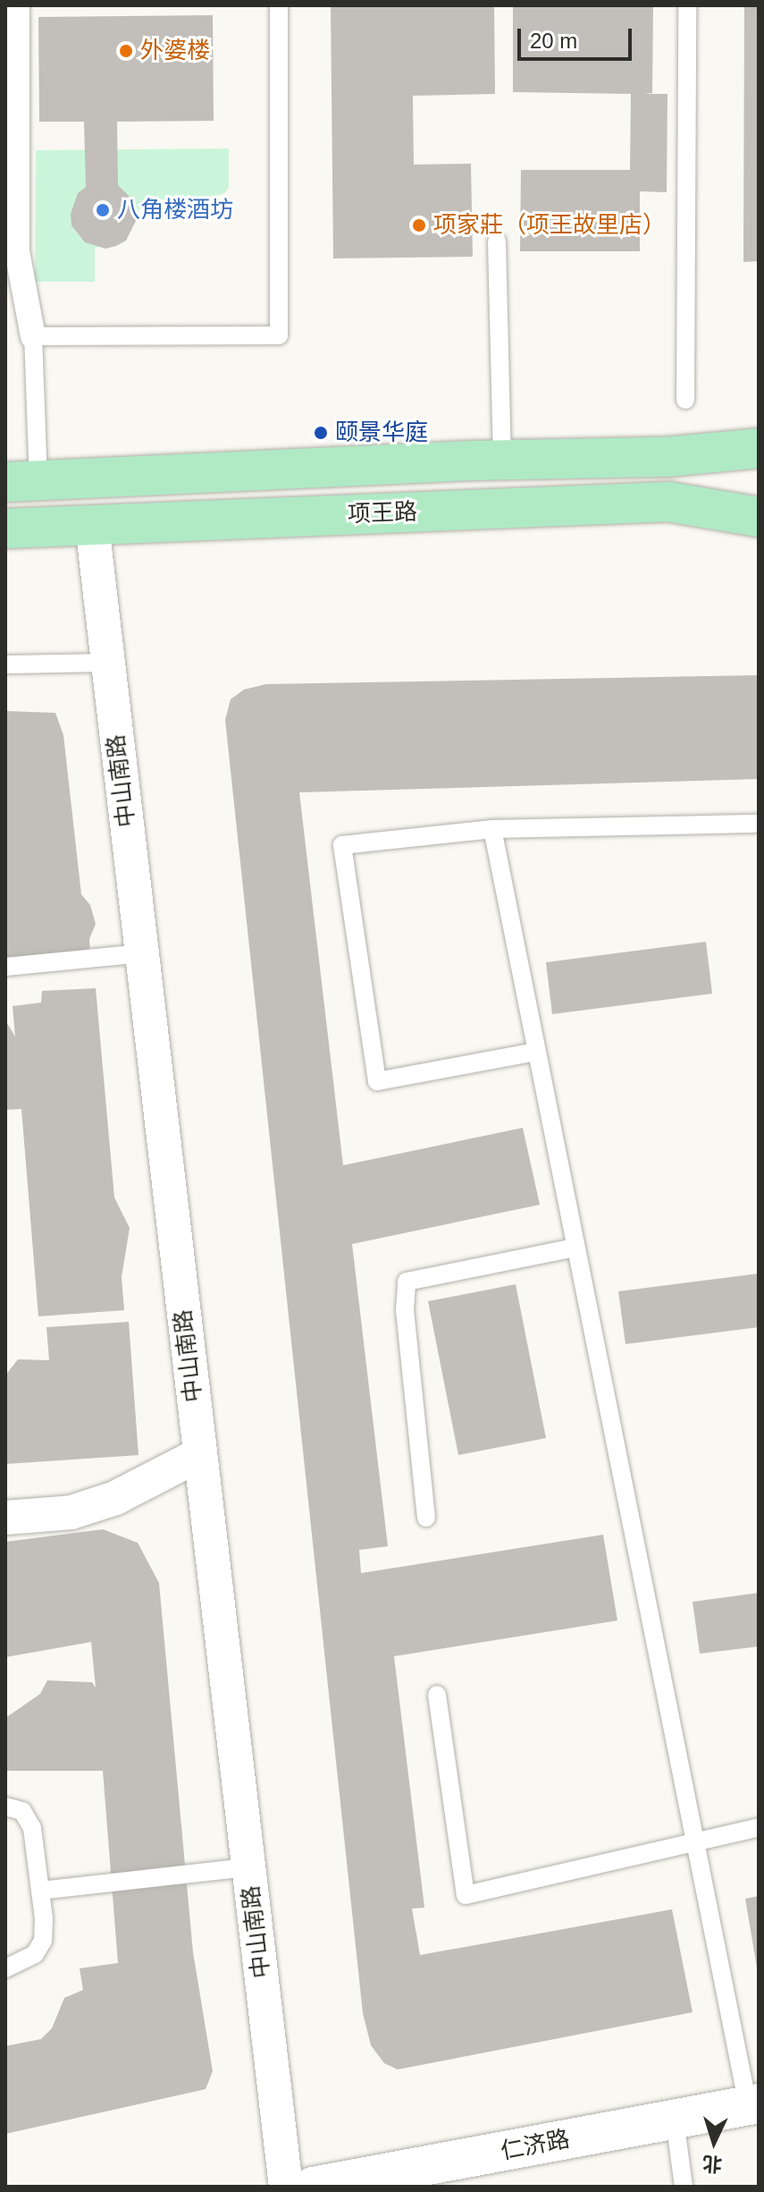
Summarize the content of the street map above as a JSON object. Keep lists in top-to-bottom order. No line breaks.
{"streets":{"main road":["项王路"],"street":["中山南路","仁济路"]},"crossings":[["项王路","中山南路"]],"places":["外婆楼","八角楼酒坊","项家莊（项王故里店）","颐景华庭"],"scale_bar":"20 m","north":"bottom"}
